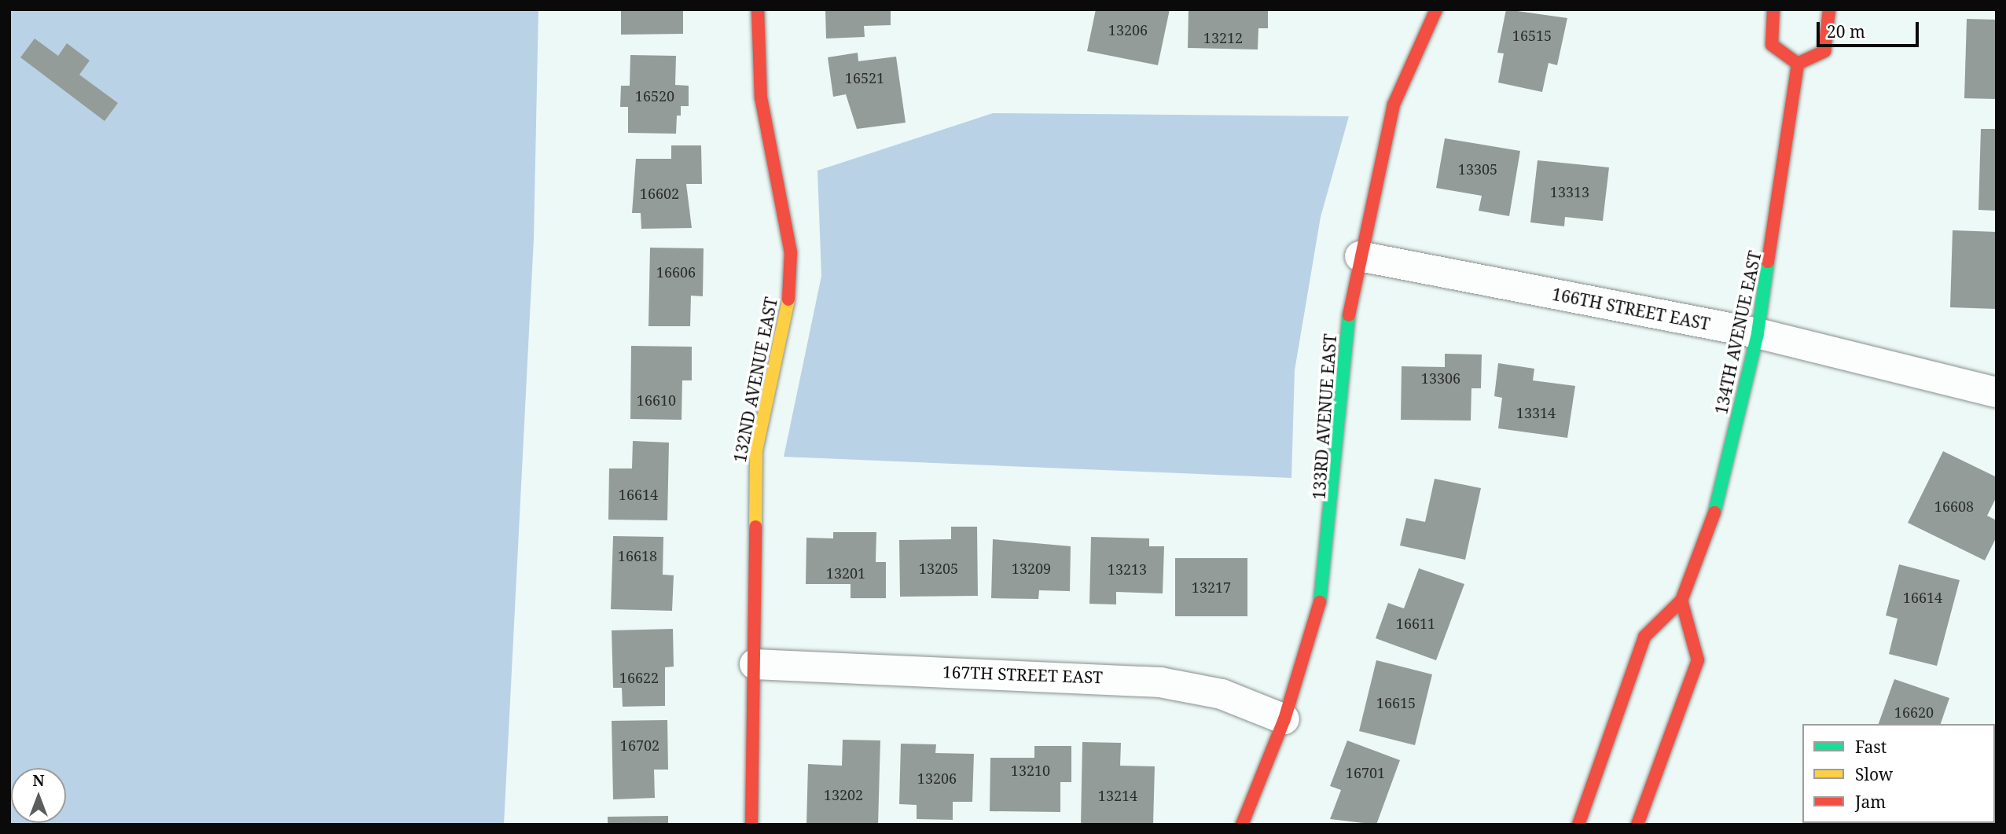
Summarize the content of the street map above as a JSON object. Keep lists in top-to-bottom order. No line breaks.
{"streets":{"street":["166TH STREET EAST","134TH AVENUE EAST","132ND AVENUE EAST","133RD AVENUE EAST","167TH STREET EAST"]},"crossings":[["166TH STREET EAST","134TH AVENUE EAST"],["166TH STREET EAST","133RD AVENUE EAST"],["132ND AVENUE EAST","167TH STREET EAST"],["133RD AVENUE EAST","167TH STREET EAST"]],"house_numbers":["13206","16515","13212","16521","16520","13305","13313","16602","16606","13306","16610","13314","16614","16608","16618","13205","13209","13213","13201","13217","16614","16611","16622","16615","16620","16702","13210","16701","13206","13202","13214"],"legend":["Fast","Slow","Jam"],"scale_bar":"20 m","north":"top"}
